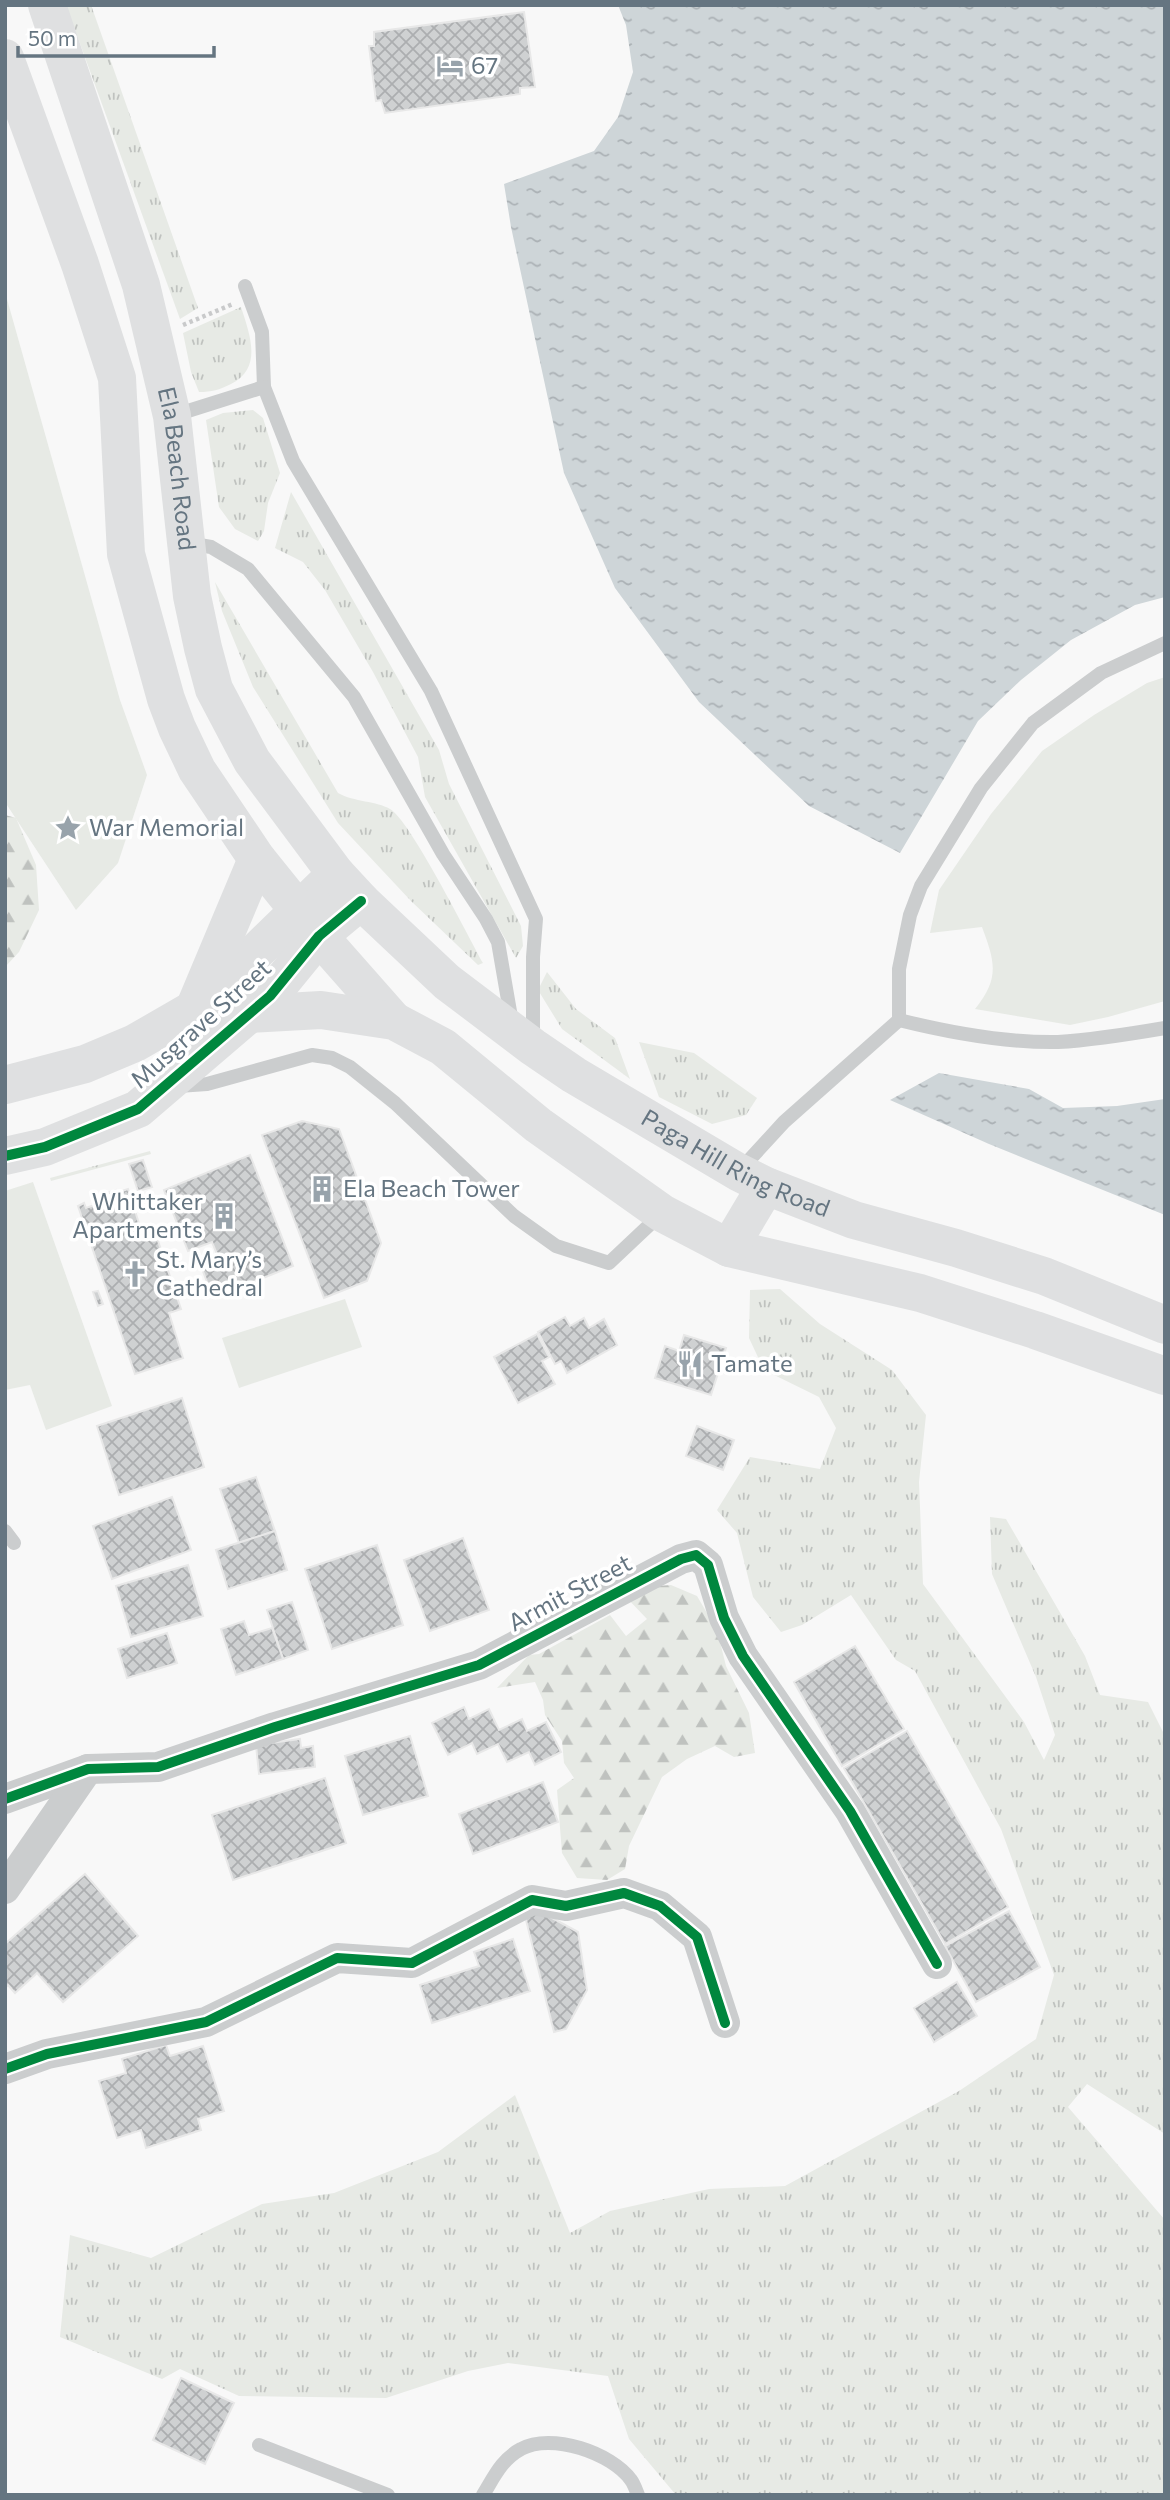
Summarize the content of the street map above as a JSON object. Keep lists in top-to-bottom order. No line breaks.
{"streets":{"main road":["Ela Beach Road","Musgrave Street","Paga Hill Ring Road"],"street":["Armit Street"]},"crossings":[["Ela Beach Road","Musgrave Street"],["Ela Beach Road","Paga Hill Ring Road"],["Musgrave Street","Paga Hill Ring Road"]],"places":{"hotel":["67"],"place":["War Memorial"],"building":["Ela Beach Tower","Whittaker Apartments"],"church":["St. Mary’s Cathedral"],"restaurant":["Tamate"]},"scale_bar":"50 m"}
